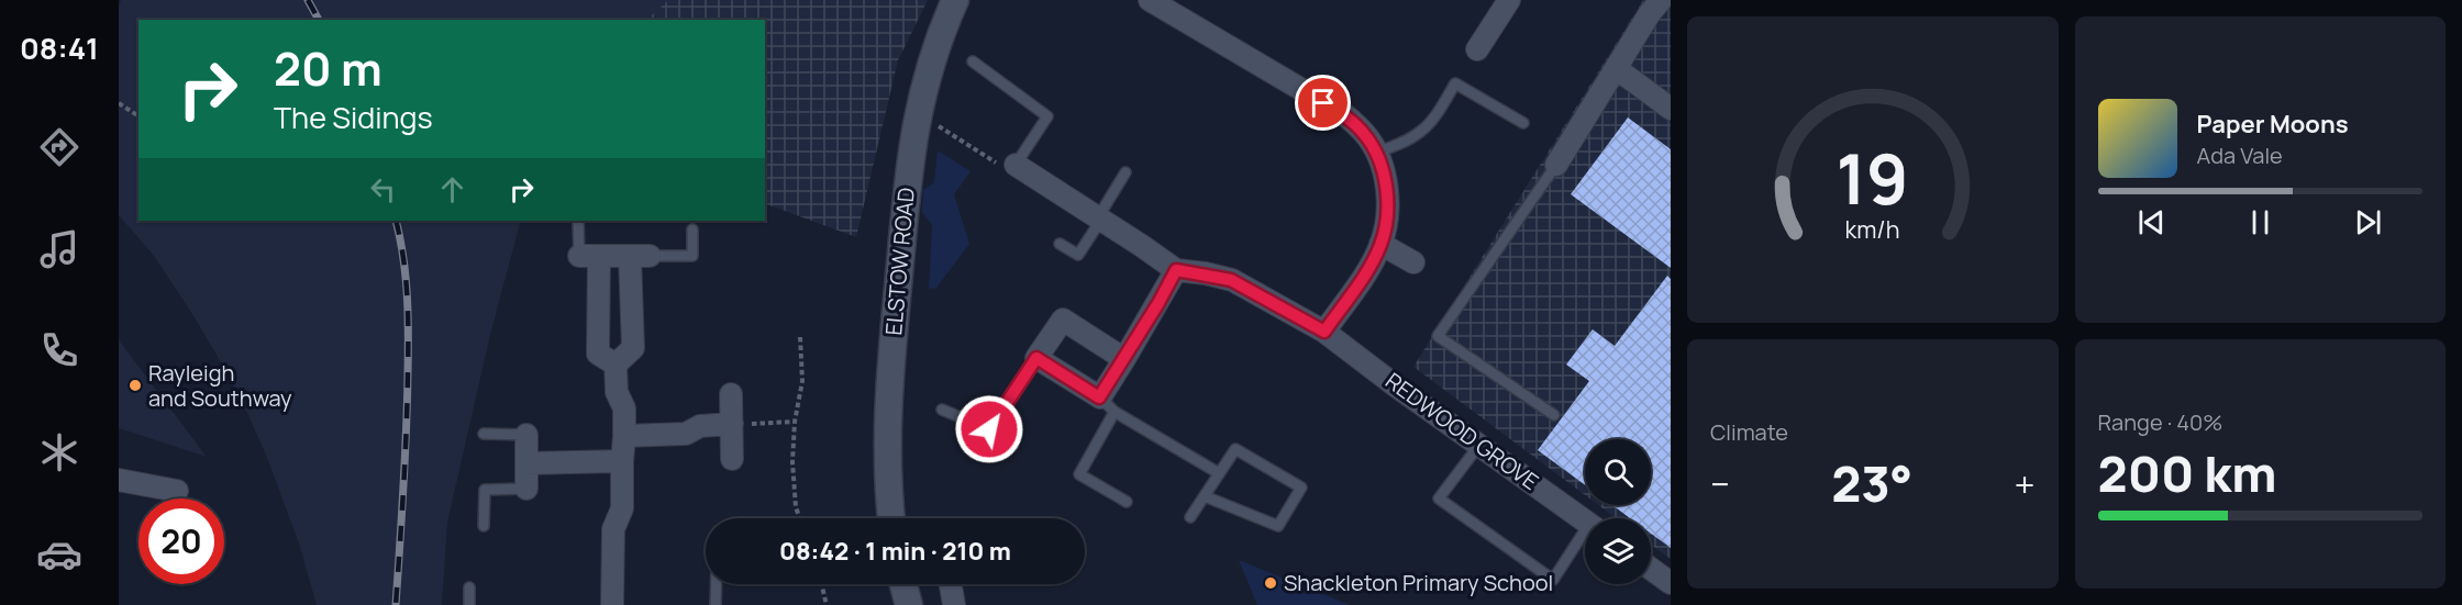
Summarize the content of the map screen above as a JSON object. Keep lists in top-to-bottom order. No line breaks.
{"streets":{"street":["ELSTOW ROAD","REDWOOD GROVE"]},"places":["Rayleigh and Southway","Shackleton Primary School"],"page":{"tabs":"08:41","turn":["20 m","The Sidings"],"song":["Paper Moons","Ada Vale"],"tile":["Climate",["Range · 40%","200 km"]],"heat":["−","23°","+"],"limit":"20","trip":"08:42 · 1 min · 210 m","gauge":["19","km/h"]}}
